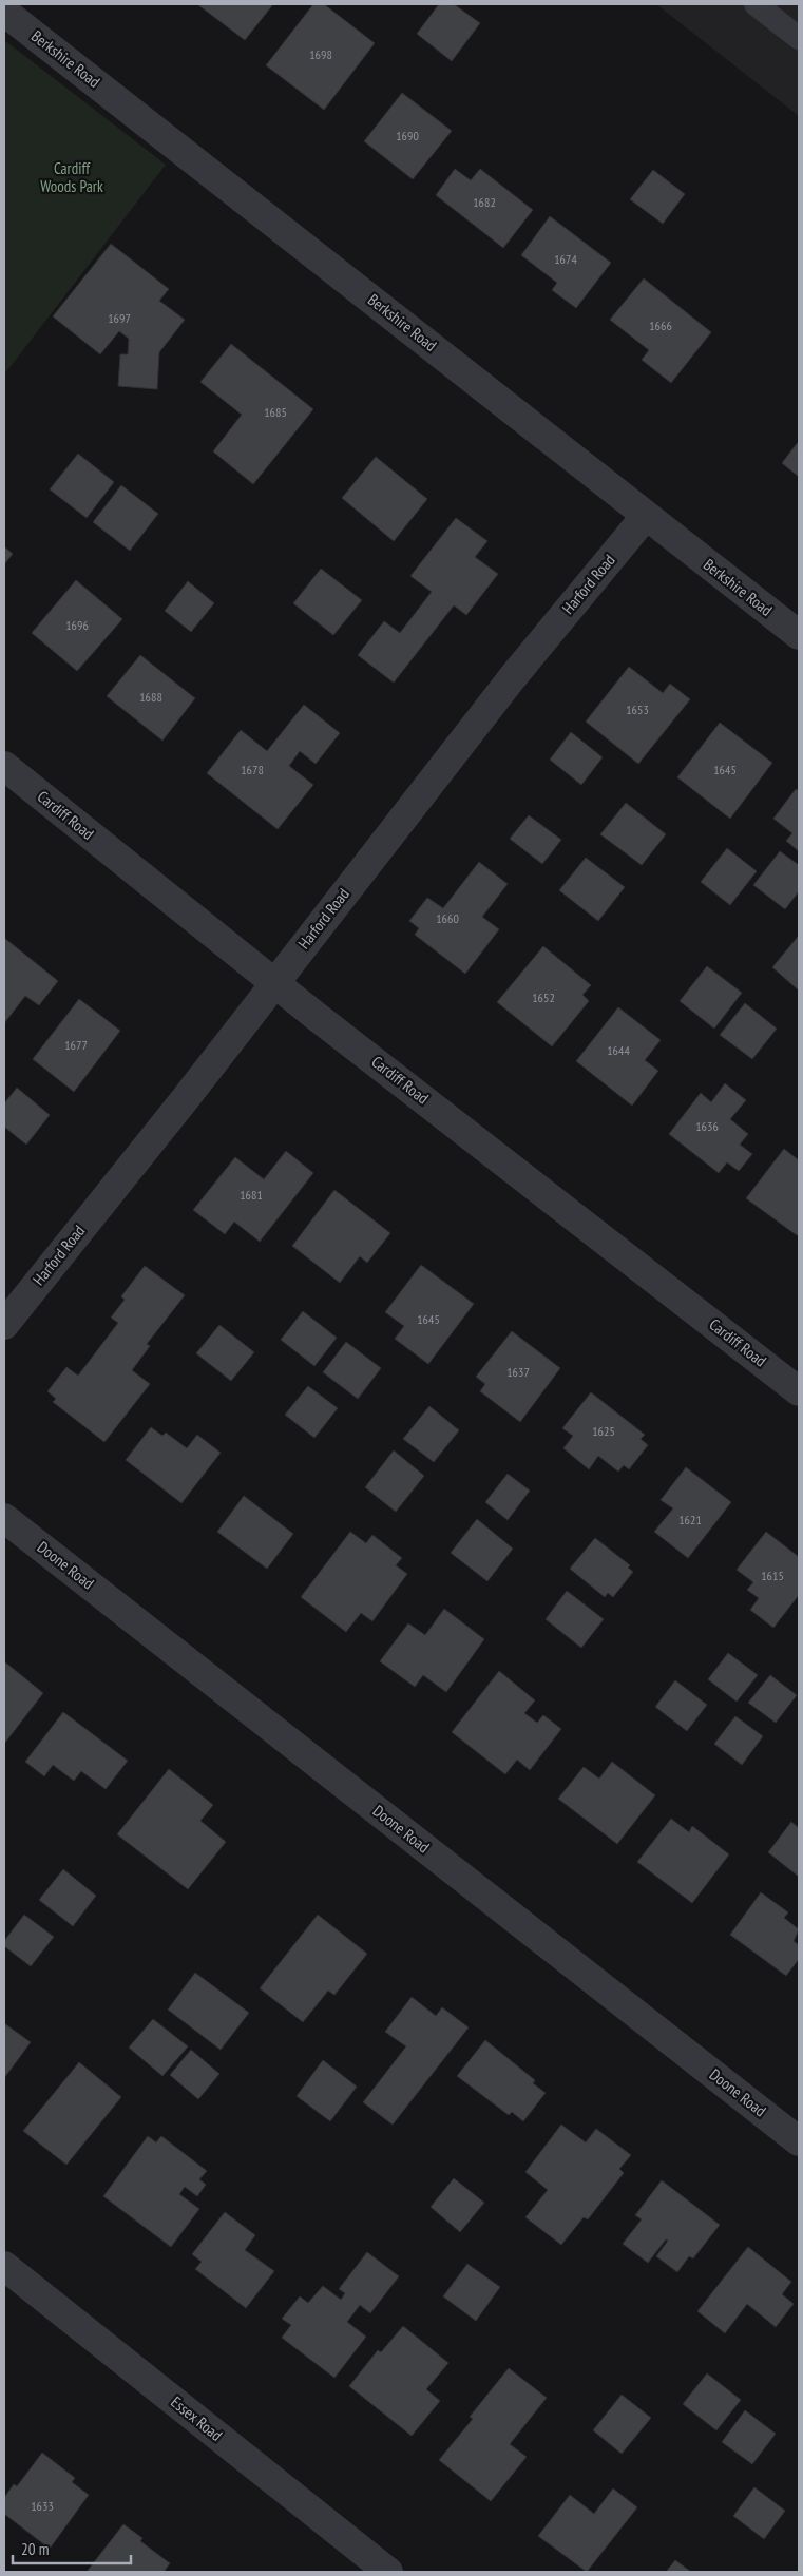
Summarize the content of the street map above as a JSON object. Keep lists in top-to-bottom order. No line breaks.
{"streets":{"street":["Berkshire Road","Harford Road","Cardiff Road","Doone Road","Essex Road"]},"crossings":[["Berkshire Road","Harford Road"],["Harford Road","Cardiff Road"]],"parks":["Cardiff Woods Park"],"house_numbers":["1698","1690","1682","1674","1697","1666","1685","1696","1688","1653","1678","1645","1660","1652","1677","1644","1636","1681","1645","1637","1625","1621","1615","1633"],"scale_bar":"20 m"}
